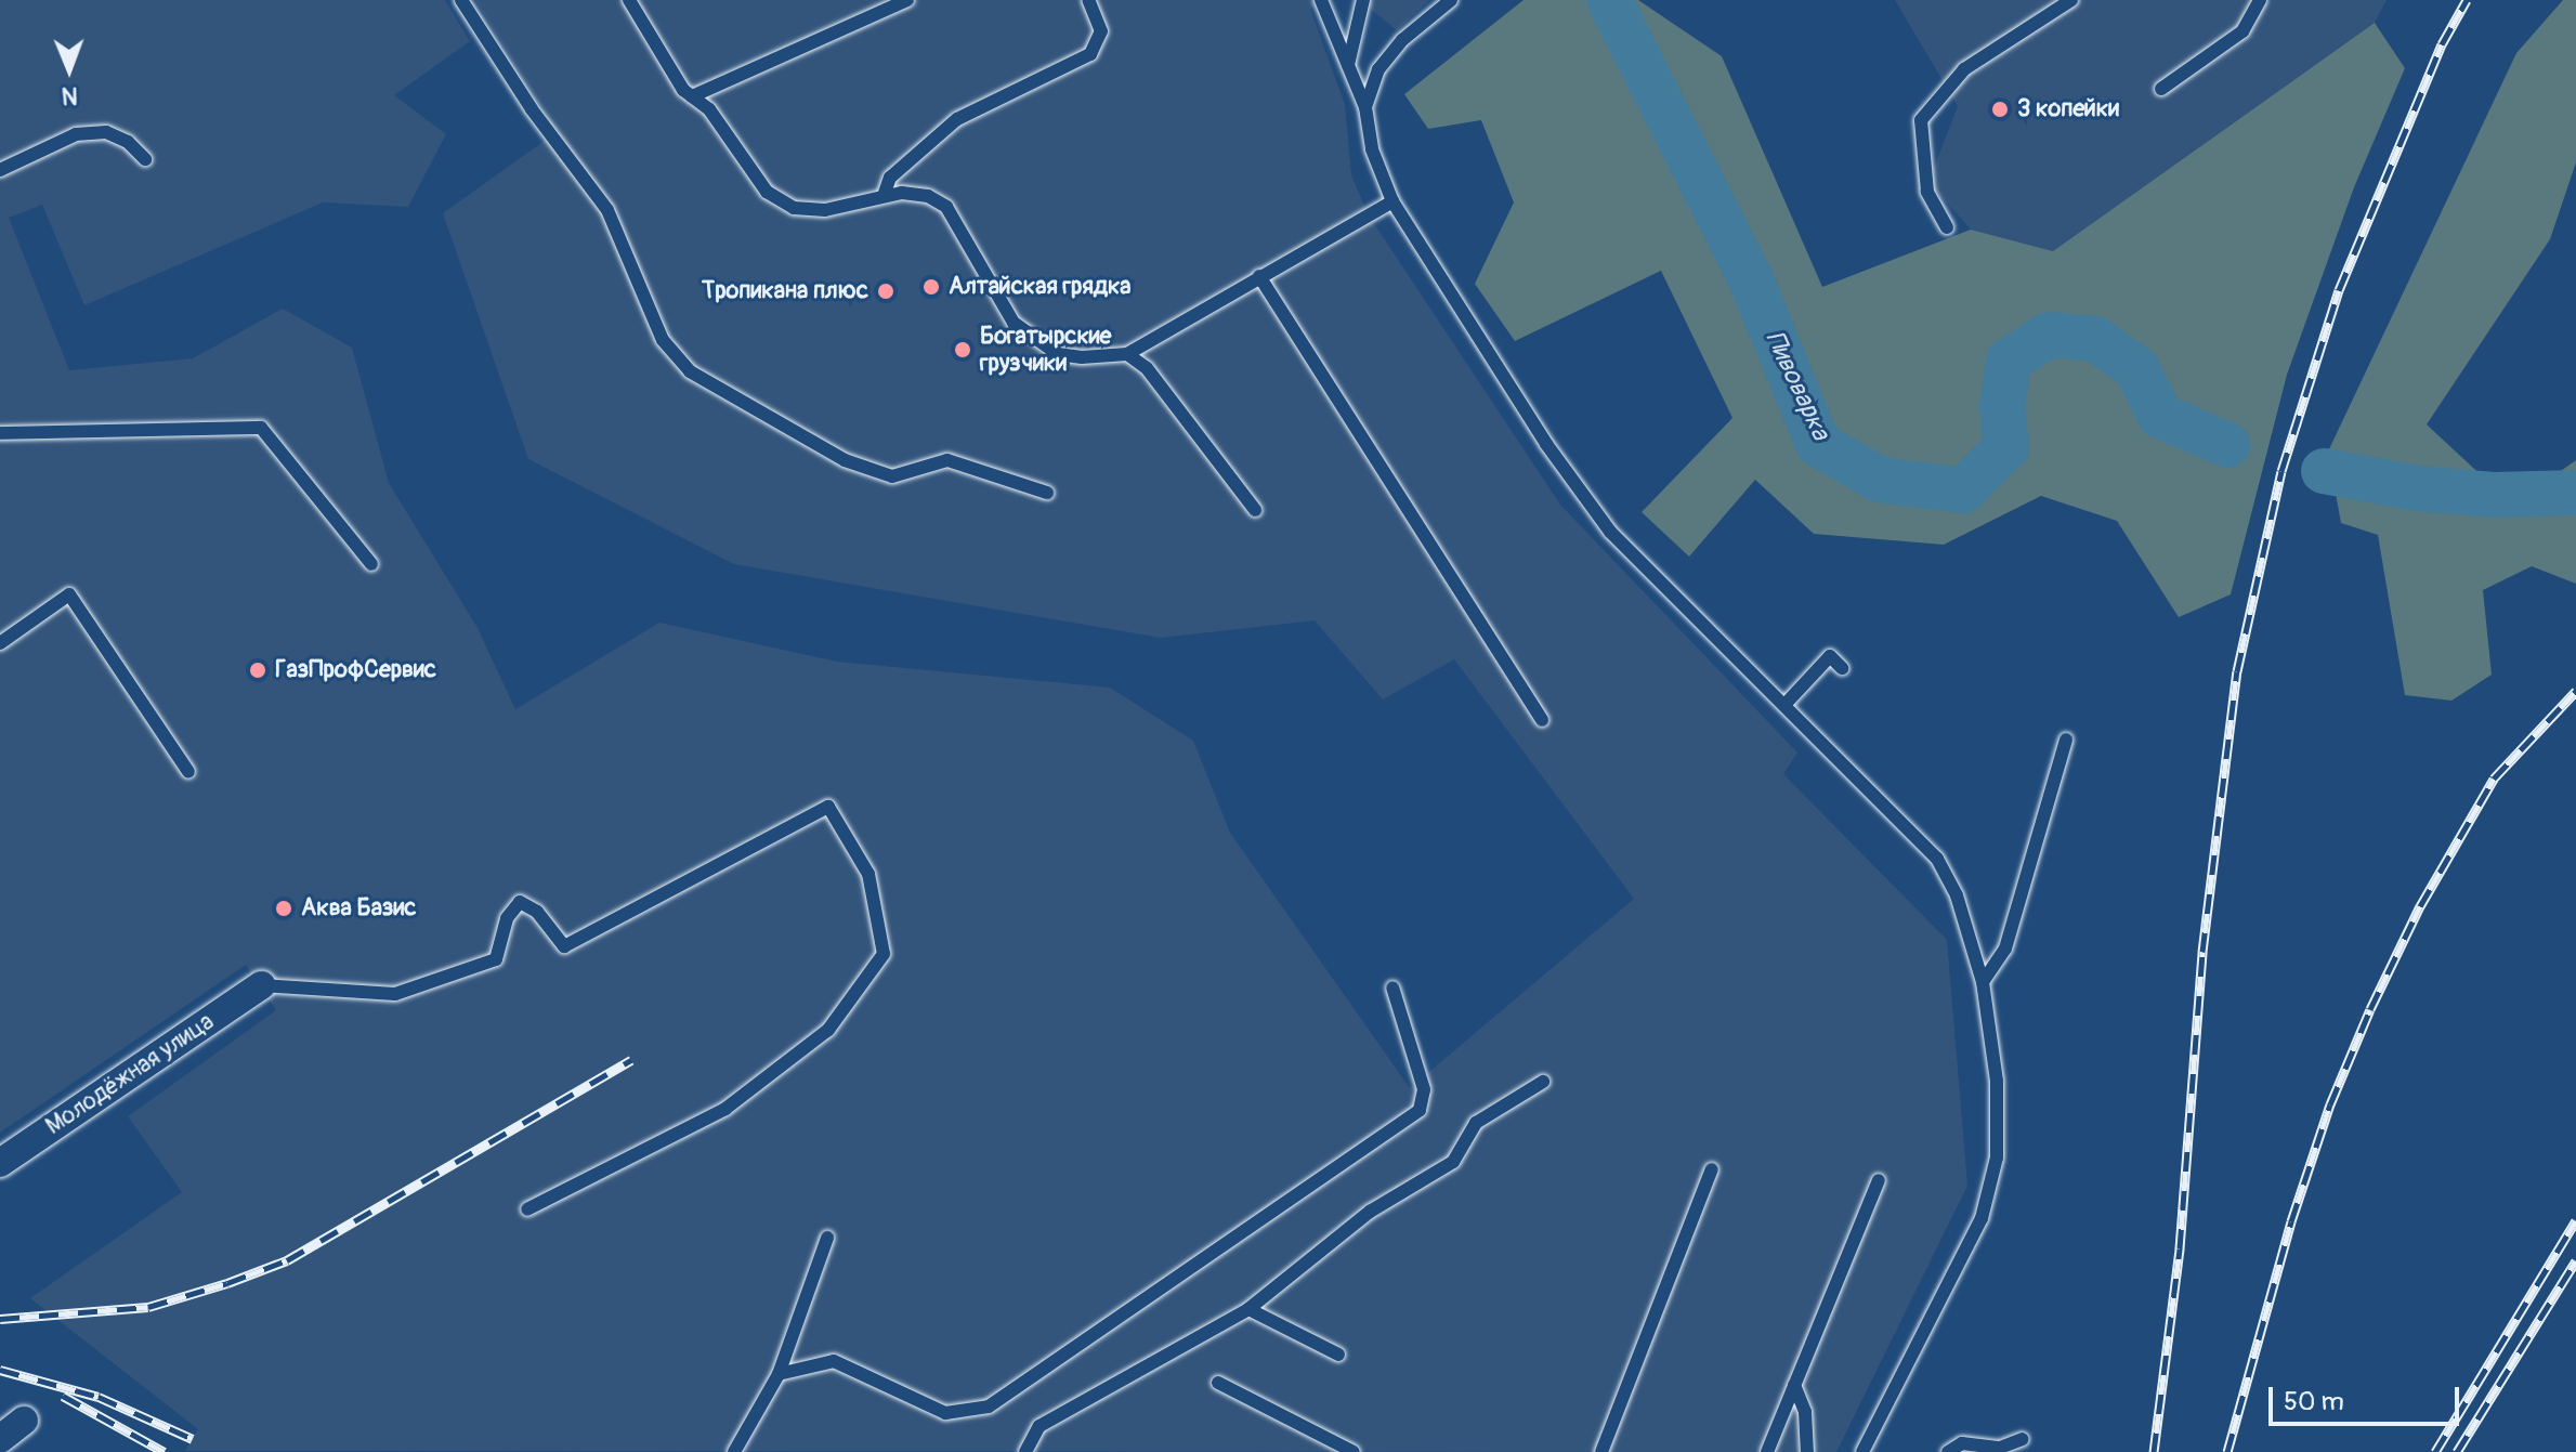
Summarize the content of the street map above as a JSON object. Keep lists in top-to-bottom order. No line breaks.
{"streets":{"street":["Молодёжная улица"]},"water":["Пивоварка"],"places":["3 копейки","Алтайская грядка","Тропикана плюс","Богатырские грузчики","ГазПрофСервис","Аква Базис"],"scale_bar":"50 m","north":"bottom"}
